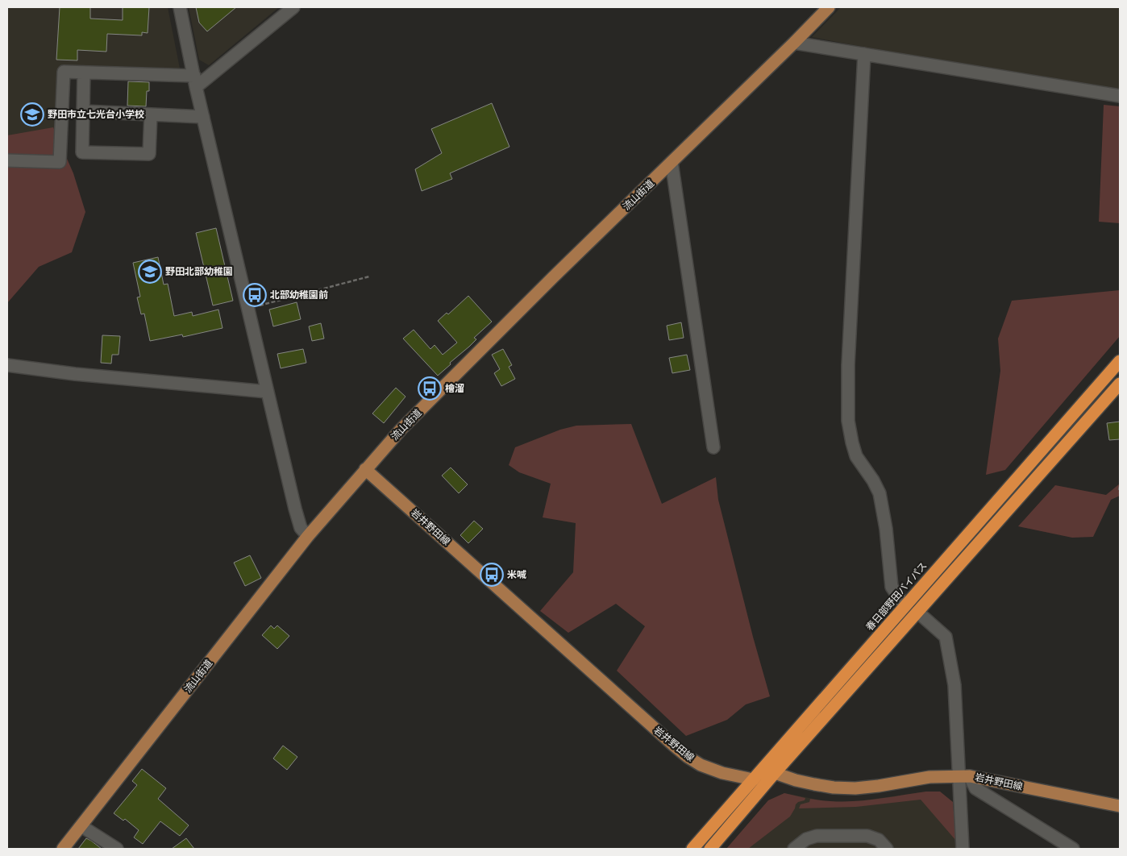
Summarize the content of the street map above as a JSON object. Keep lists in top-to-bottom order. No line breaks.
{"streets":{"highway":["春日部野田バイパス"],"main road":["流山街道","岩井野田線"]},"crossings":[["流山街道","岩井野田線"],["岩井野田線","春日部野田バイパス"]],"places":{"school or university":["野田市立七光台小学校","野田北部幼稚園"],"bus stop":["北部幼稚園前","檜溜","米喊"]}}
